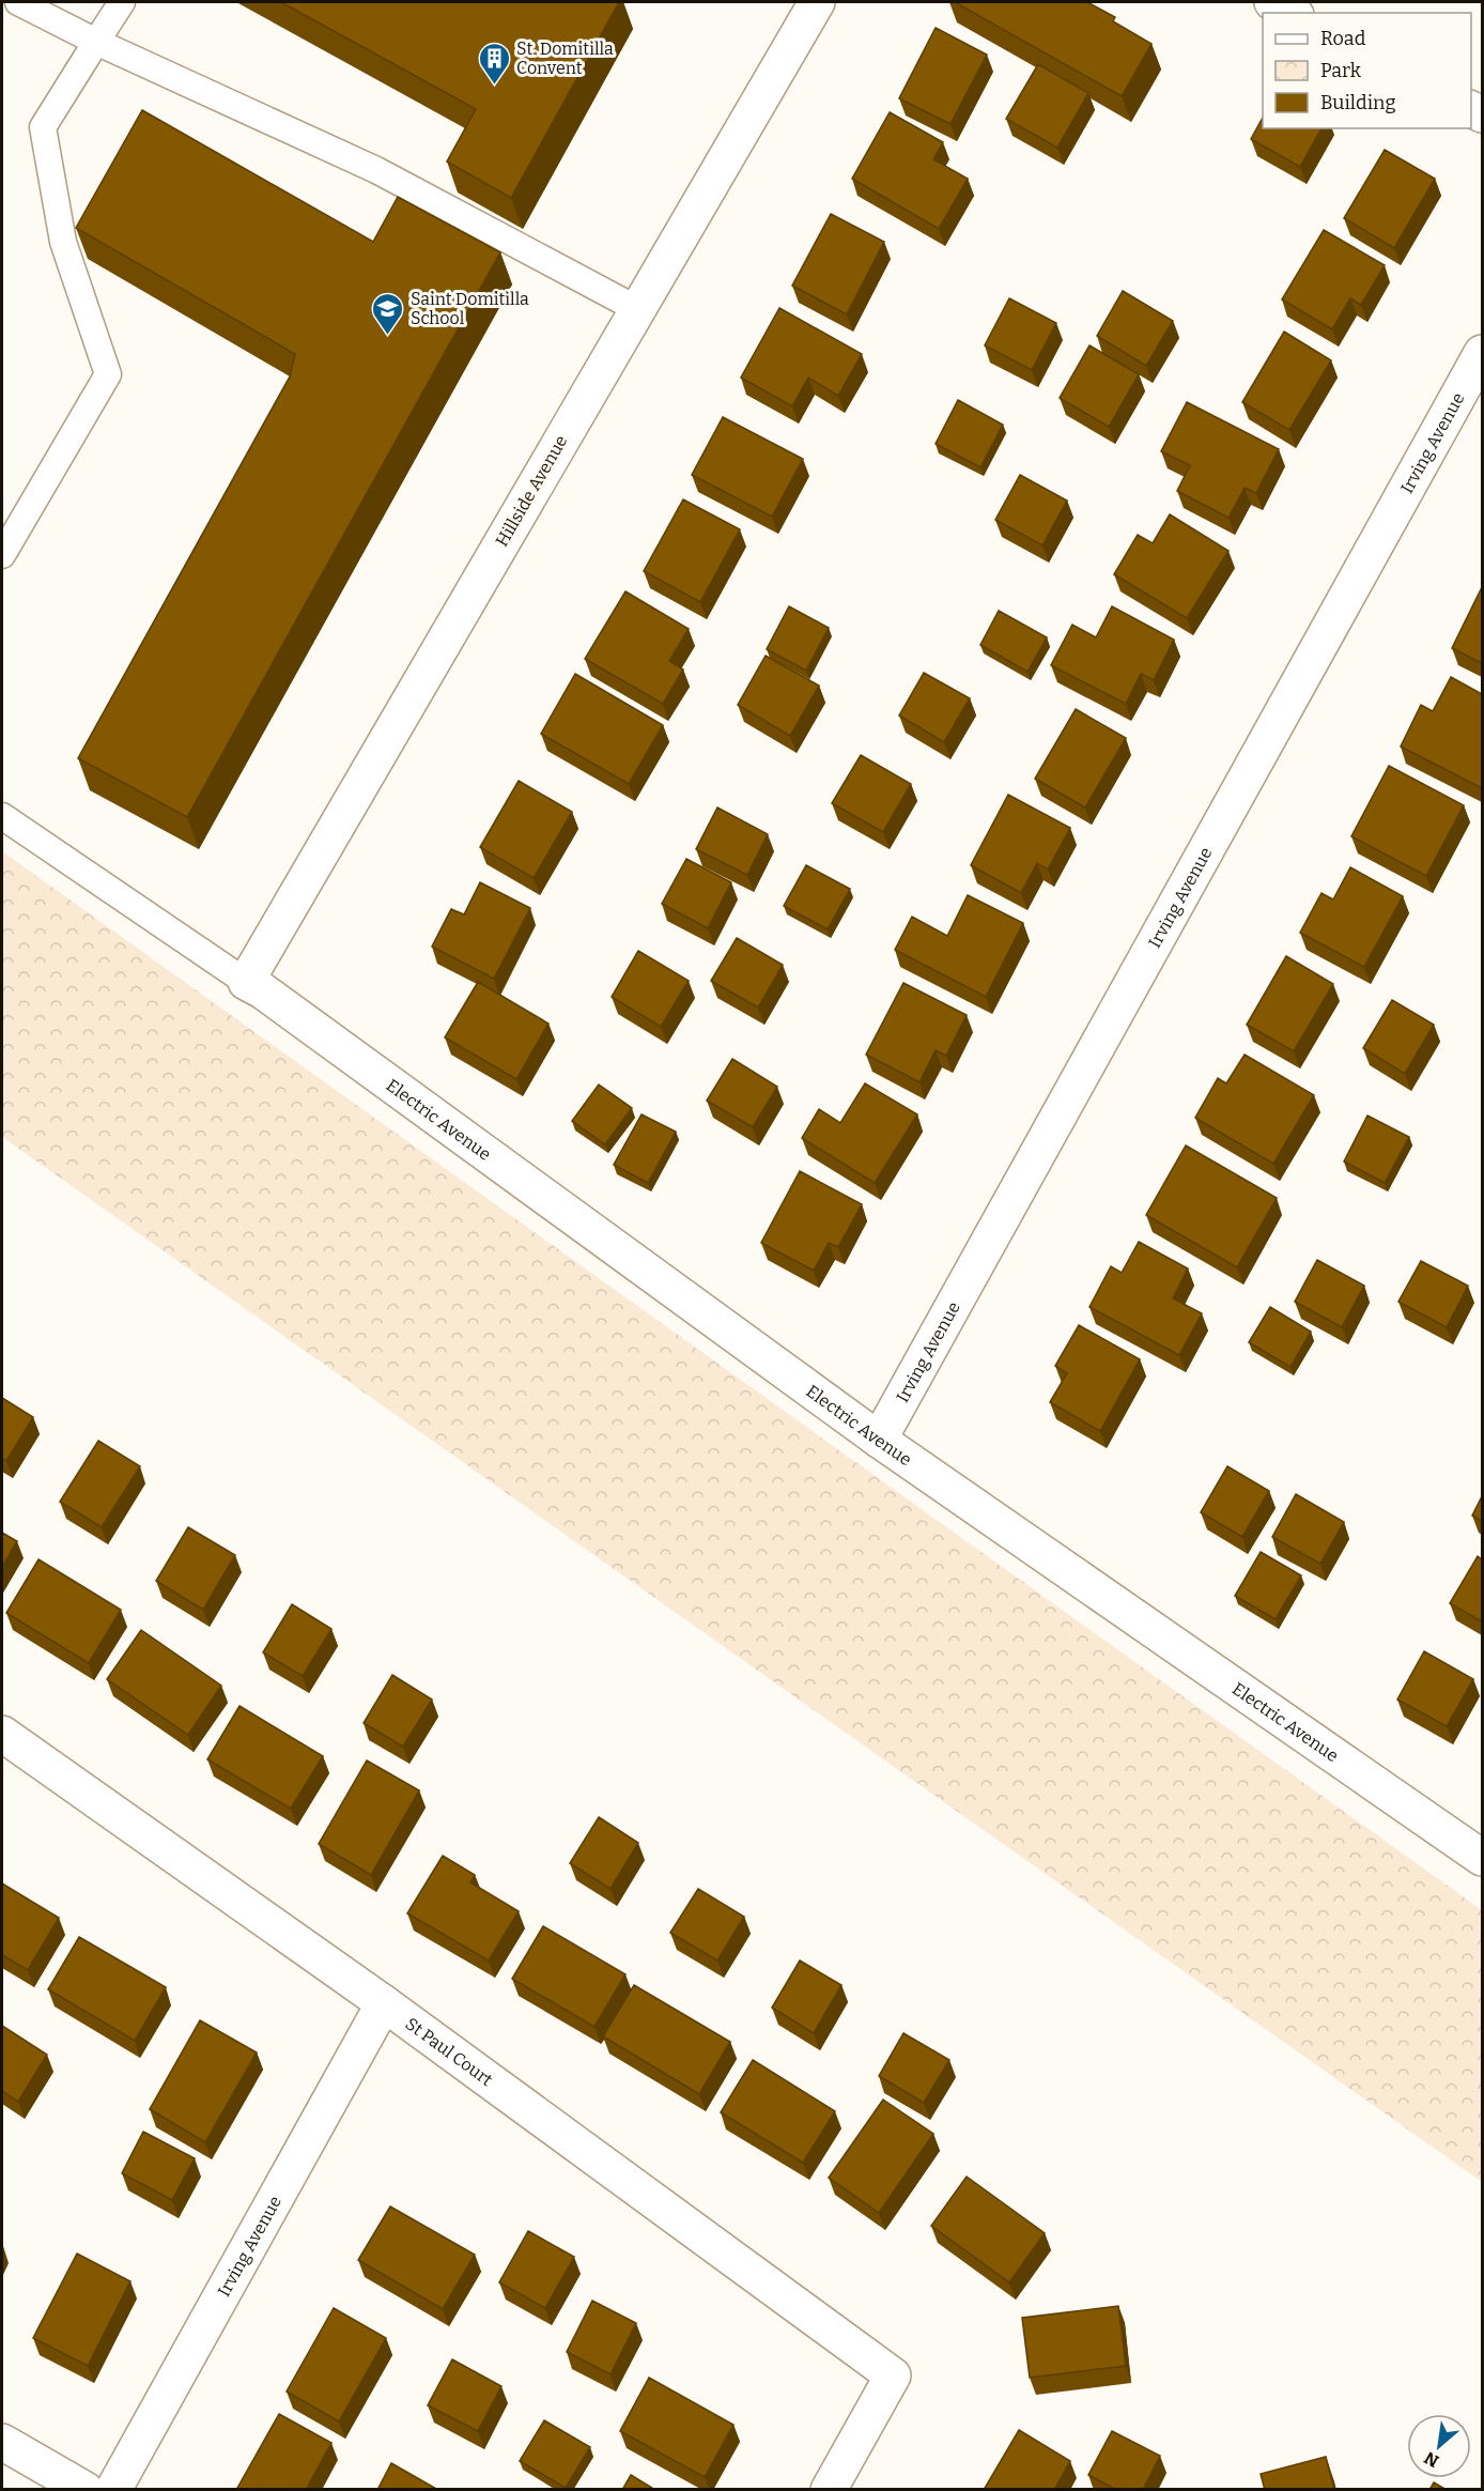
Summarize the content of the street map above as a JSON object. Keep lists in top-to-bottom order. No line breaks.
{"streets":{"street":["Irving Avenue","Hillside Avenue","Electric Avenue","St Paul Court"]},"crossings":[["Irving Avenue","Electric Avenue"],["Irving Avenue","St Paul Court"],["Hillside Avenue","Electric Avenue"]],"places":{"building":["St. Domitilla Convent"],"school or university":["Saint Domitilla School"]},"legend":["Road","Park","Building"],"north":"bottom left"}
